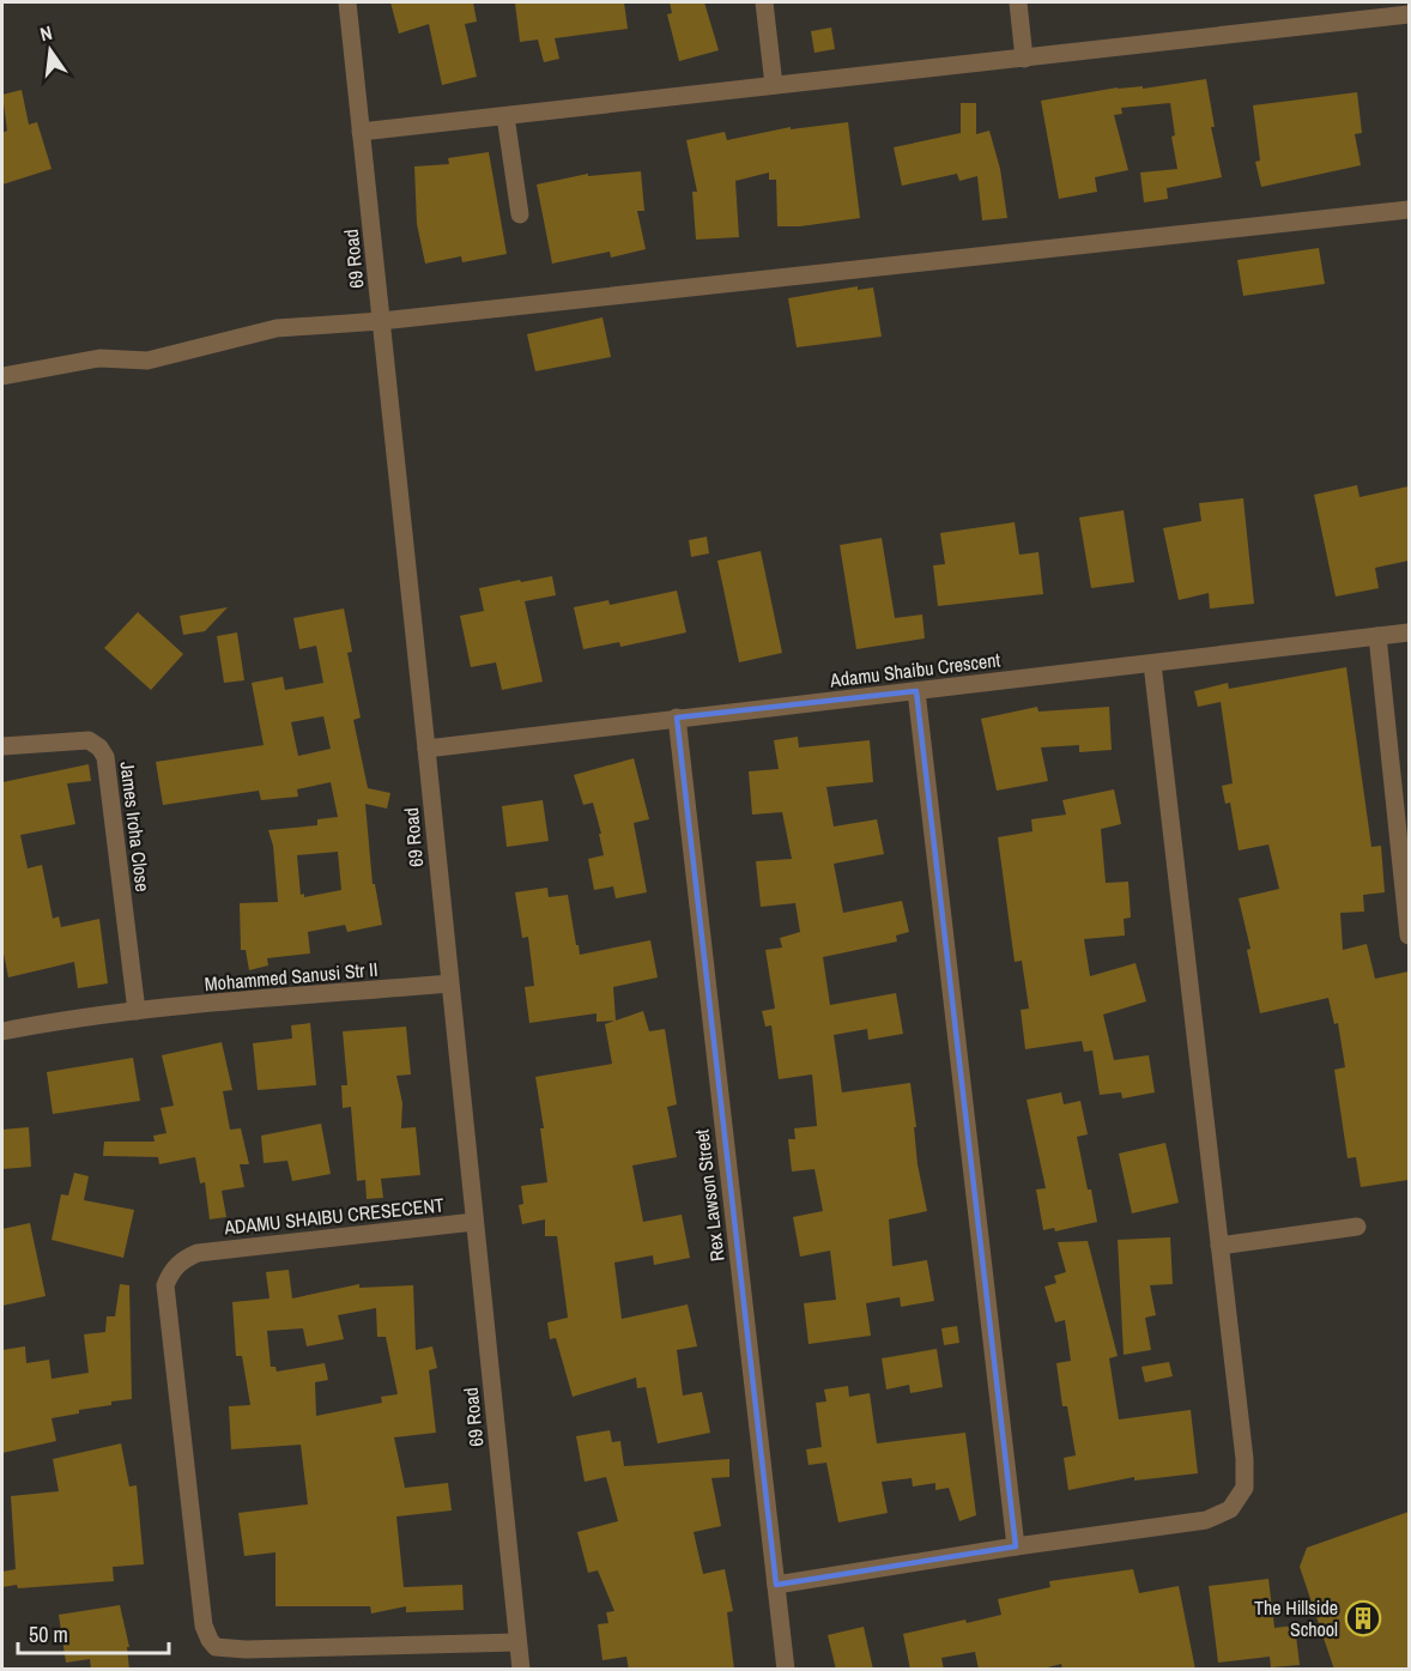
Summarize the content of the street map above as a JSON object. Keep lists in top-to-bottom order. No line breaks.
{"streets":{"street":["69 Road","Adamu Shaibu Crescent","James Iroha Close","Mohammed Sanusi Str II","Rex Lawson Street","ADAMU SHAIBU CRESECENT"]},"crossings":[["69 Road","Adamu Shaibu Crescent"],["69 Road","Mohammed Sanusi Str II"],["69 Road","ADAMU SHAIBU CRESECENT"],["Adamu Shaibu Crescent","Rex Lawson Street"],["James Iroha Close","Mohammed Sanusi Str II"]],"places":{"building":["The Hillside School"]},"scale_bar":"50 m","north":"top"}
